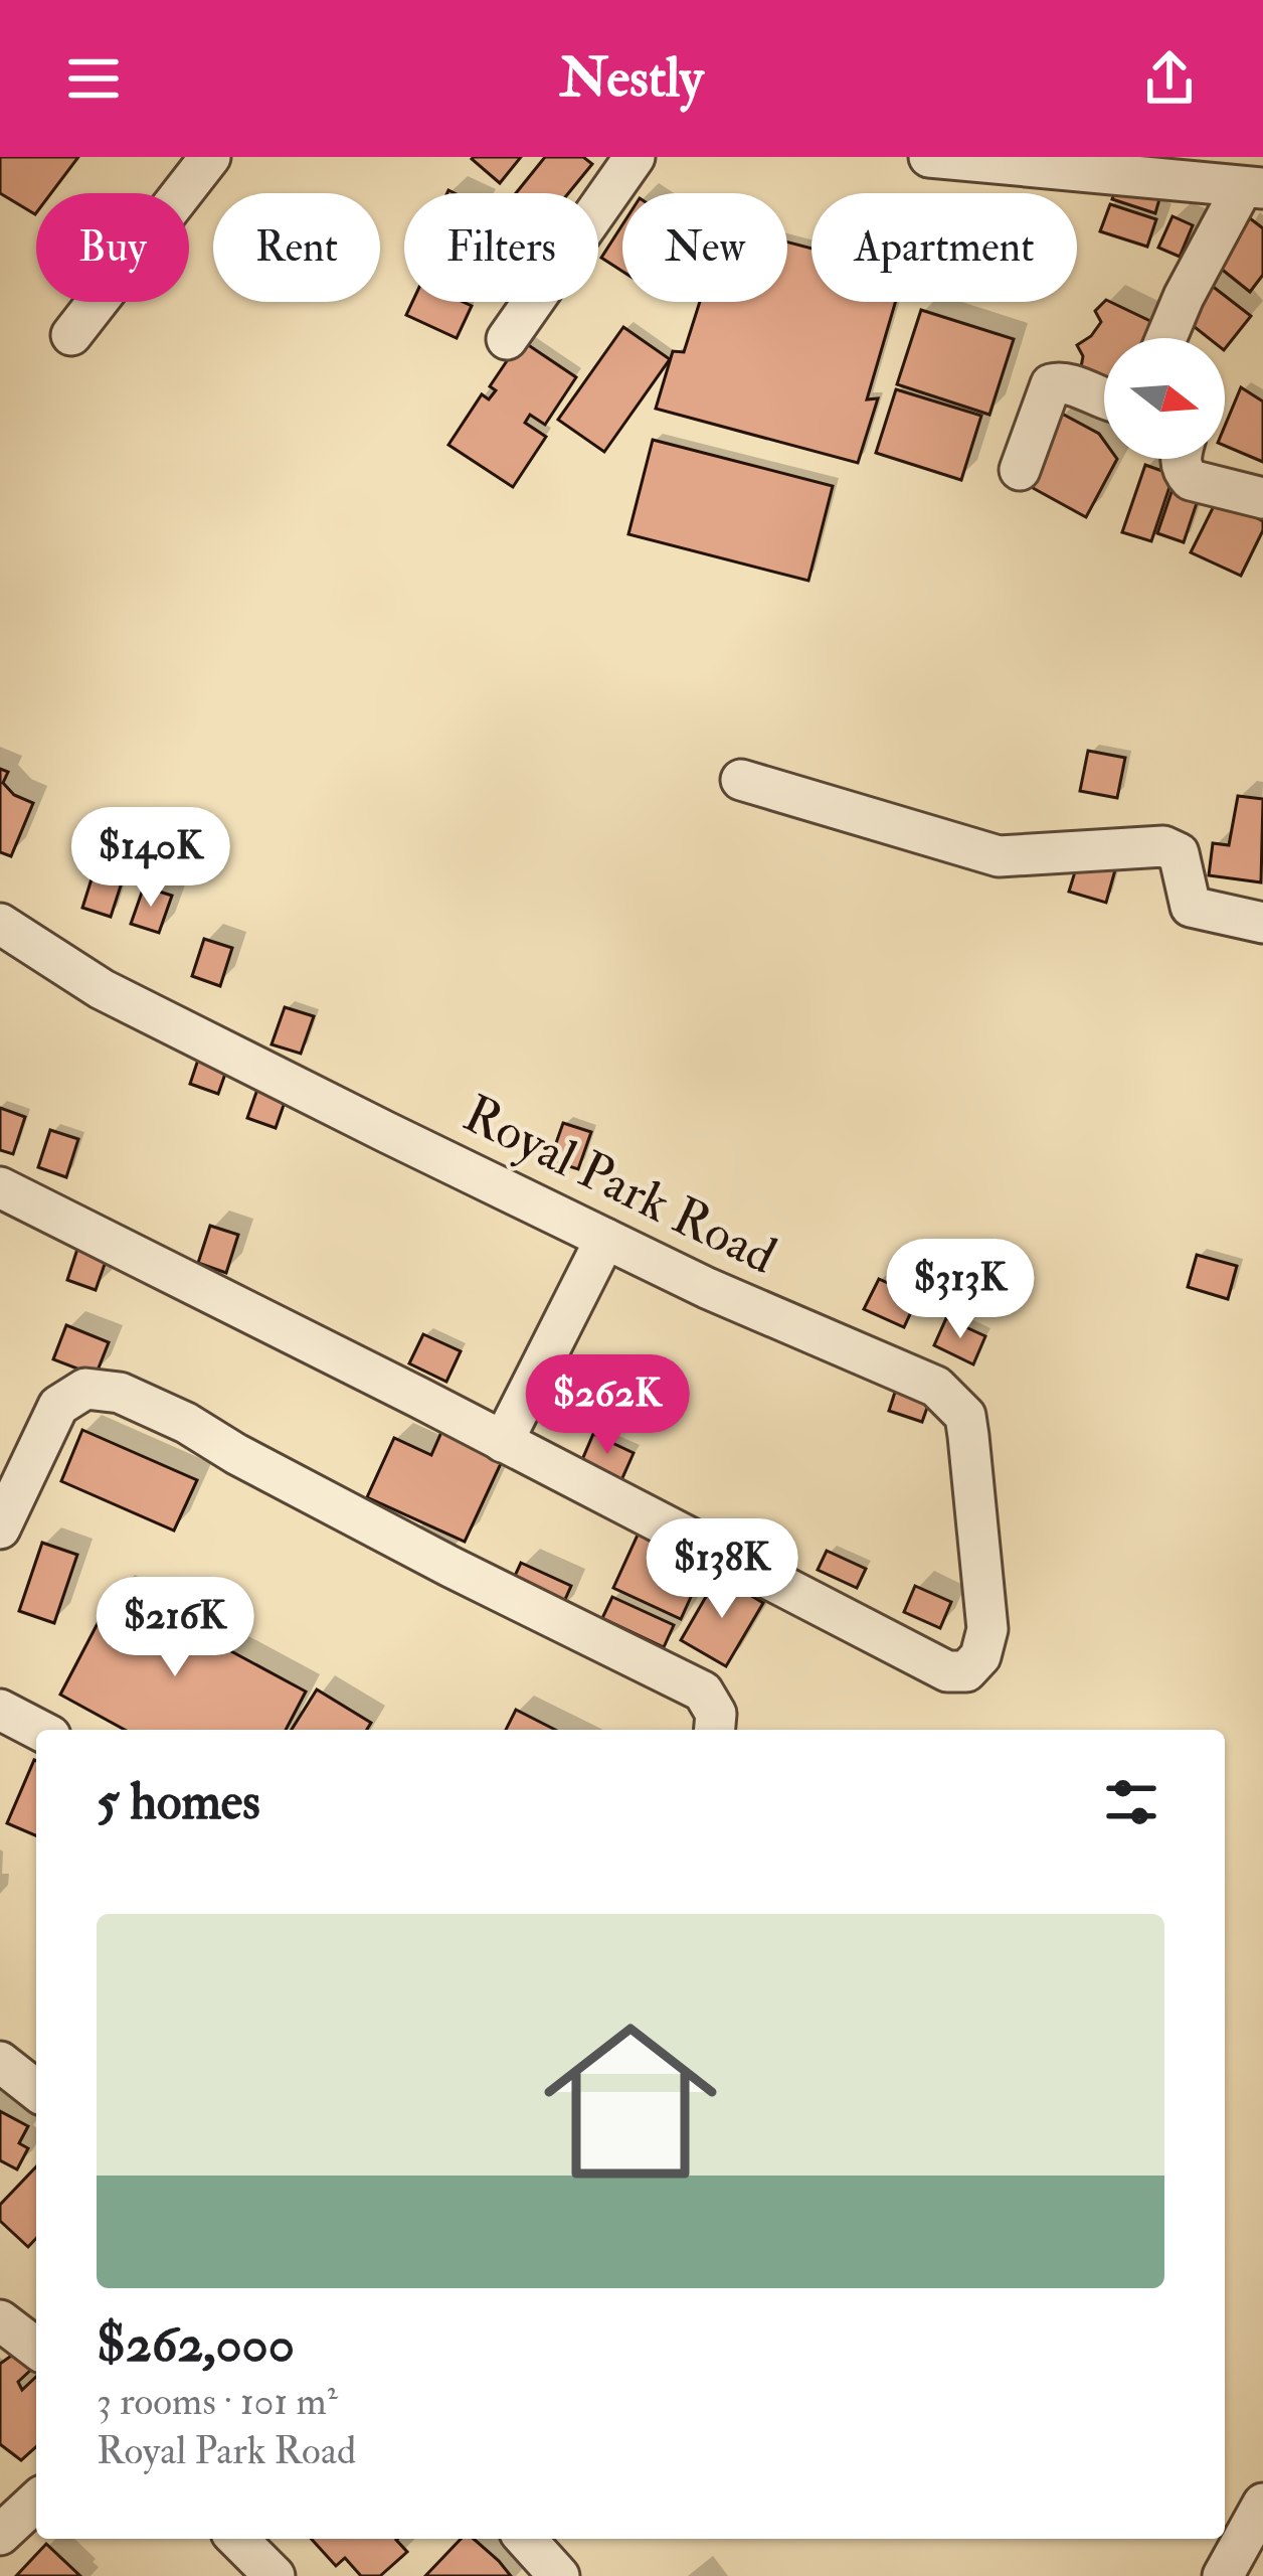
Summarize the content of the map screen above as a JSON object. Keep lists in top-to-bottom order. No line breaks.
{"streets":{"street":["Royal Park Road"]},"north":"right","page":{"header":"Nestly","chip":["Buy","Rent","Filters","New","Apartment"],"price":["$140K","$313K","$262K","$138K","$216K"],"heading":"5 homes","list":[{"name":"$262,000","note":"3 rooms · 101 m² · Royal Park Road"}]}}
